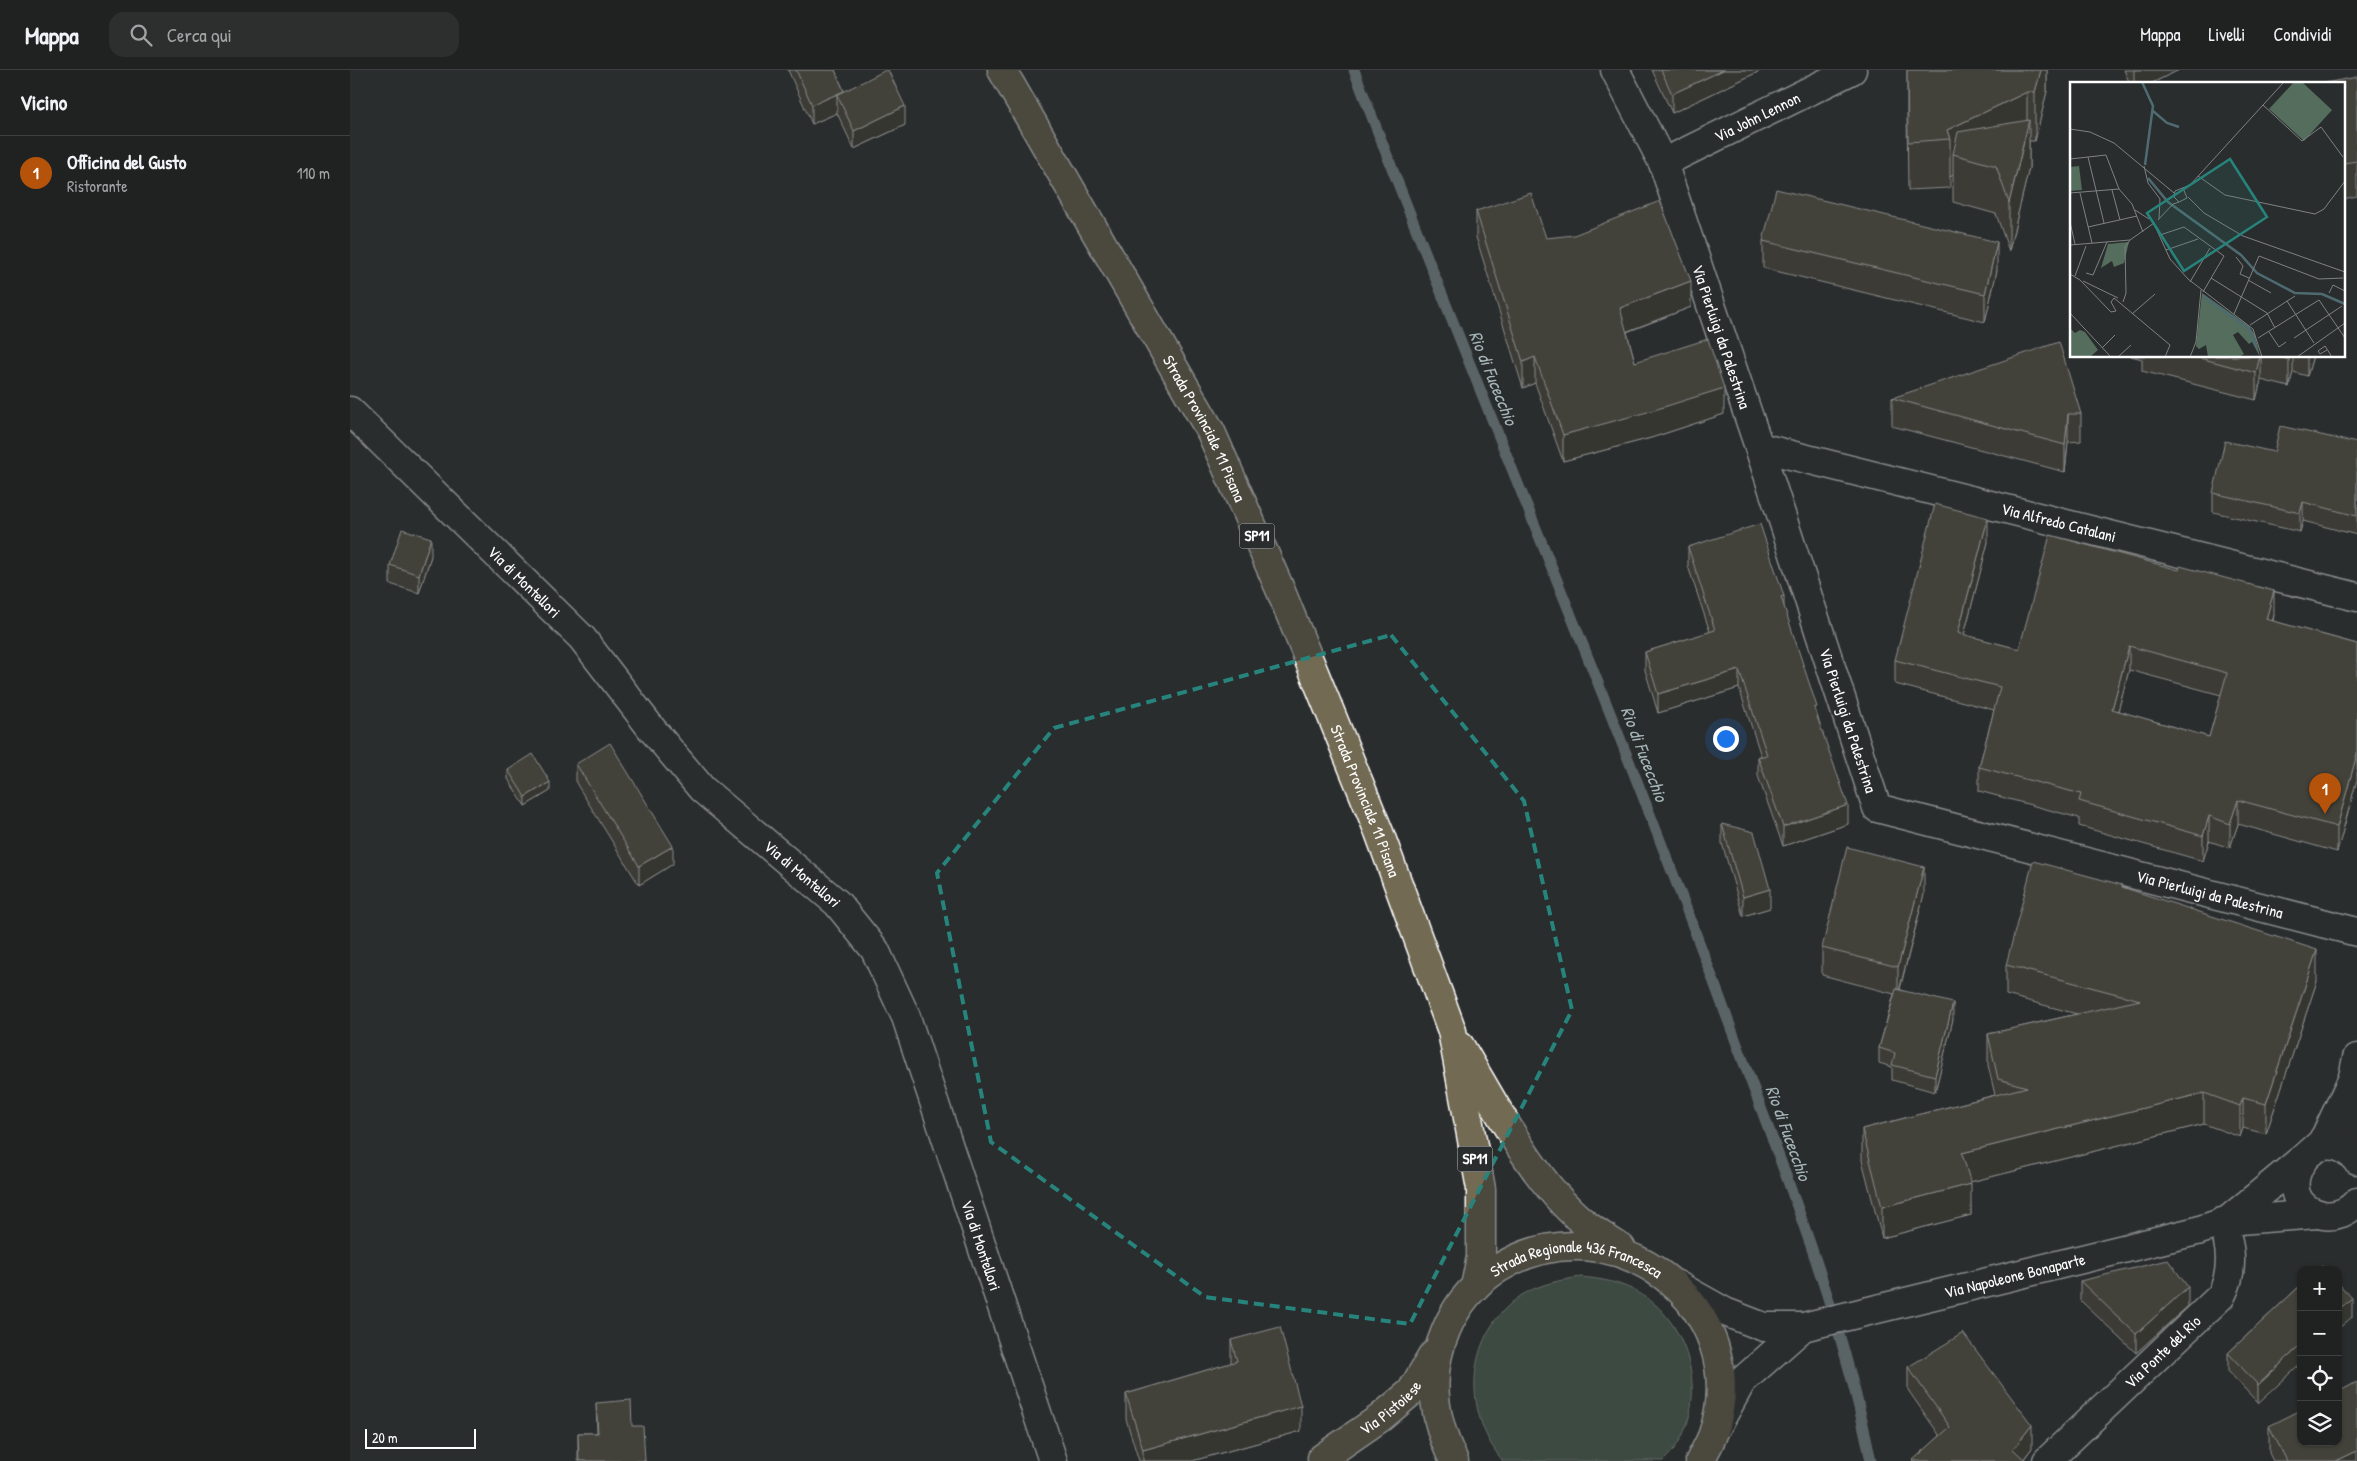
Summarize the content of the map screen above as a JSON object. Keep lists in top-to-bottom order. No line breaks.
{"streets":{"main road":["Strada Provinciale 11 Pisana","SP11","Strada Regionale 436 Francesca","Via Pistoiese"],"street":["Via John Lennon","Via Pierluigi da Palestrina","Via Alfredo Catalani","Via di Montellori","Via Napoleone Bonaparte","Via Ponte del Rio"]},"crossings":[["Via John Lennon","Via Pierluigi da Palestrina"],["Via Pierluigi da Palestrina","Via Alfredo Catalani"],["Strada Provinciale 11 Pisana","Strada Regionale 436 Francesca"],["Via Napoleone Bonaparte","Strada Regionale 436 Francesca"],["Via Napoleone Bonaparte","Via Ponte del Rio"],["Strada Regionale 436 Francesca","Via Pistoiese"]],"water":["Rio di Fucecchio"],"scale_bar":"20 m","page":{"header":"Mappa","search":"Cerca qui","nav":["Mappa","Livelli","Condividi"],"heading":"Vicino","list":[{"mark":"1","name":"Officina del Gusto","note":"Ristorante","value":"110 m"}],"pins":"1","map_buttons":["+","−"],"scale":"20 m"}}
